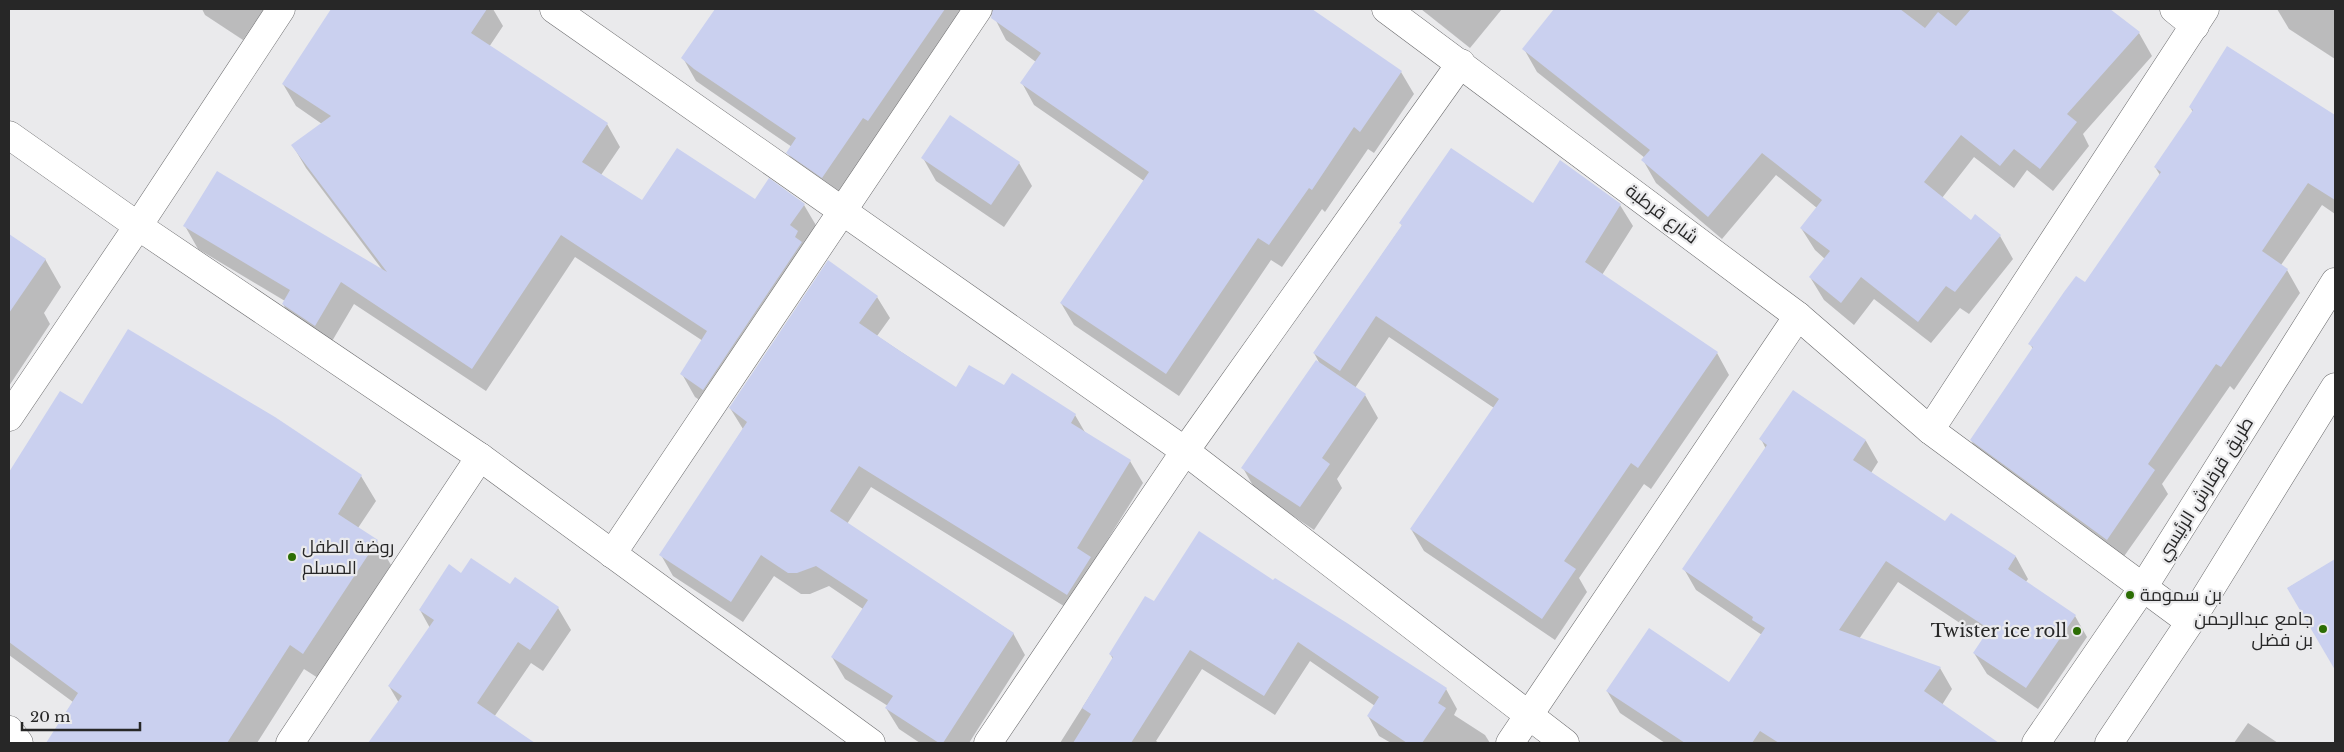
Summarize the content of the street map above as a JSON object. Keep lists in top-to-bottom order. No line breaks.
{"streets":{"street":["شارع قرطبة","طريق قرقارش الرئيسي"]},"crossings":[["شارع قرطبة","طريق قرقارش الرئيسي"]],"places":["روضة الطفل المسلم","بن سمومة","جامع عبدالرحمن بن فضل","Twister ice roll"],"scale_bar":"20 m"}
